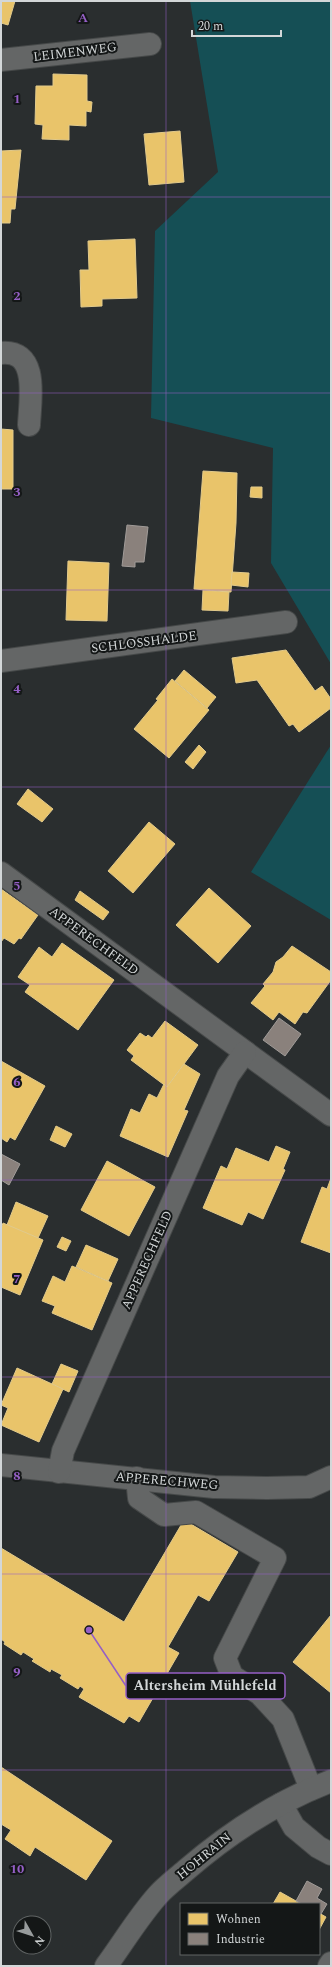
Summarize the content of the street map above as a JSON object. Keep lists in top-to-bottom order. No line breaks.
{"streets":{"street":["LEIMENWEG","SCHLOSSHALDE","APPERECHFELD","APPERECHWEG","HOHRAIN"]},"crossings":[["APPERECHFELD","APPERECHWEG"]],"places":["Altersheim Mühlefeld"],"legend":["Wohnen","Industrie"],"scale_bar":"20 m","north":"bottom right","grid":{"columns":["A"],"rows":["1","2","3","4","5","6","7","8","9","10"]}}
